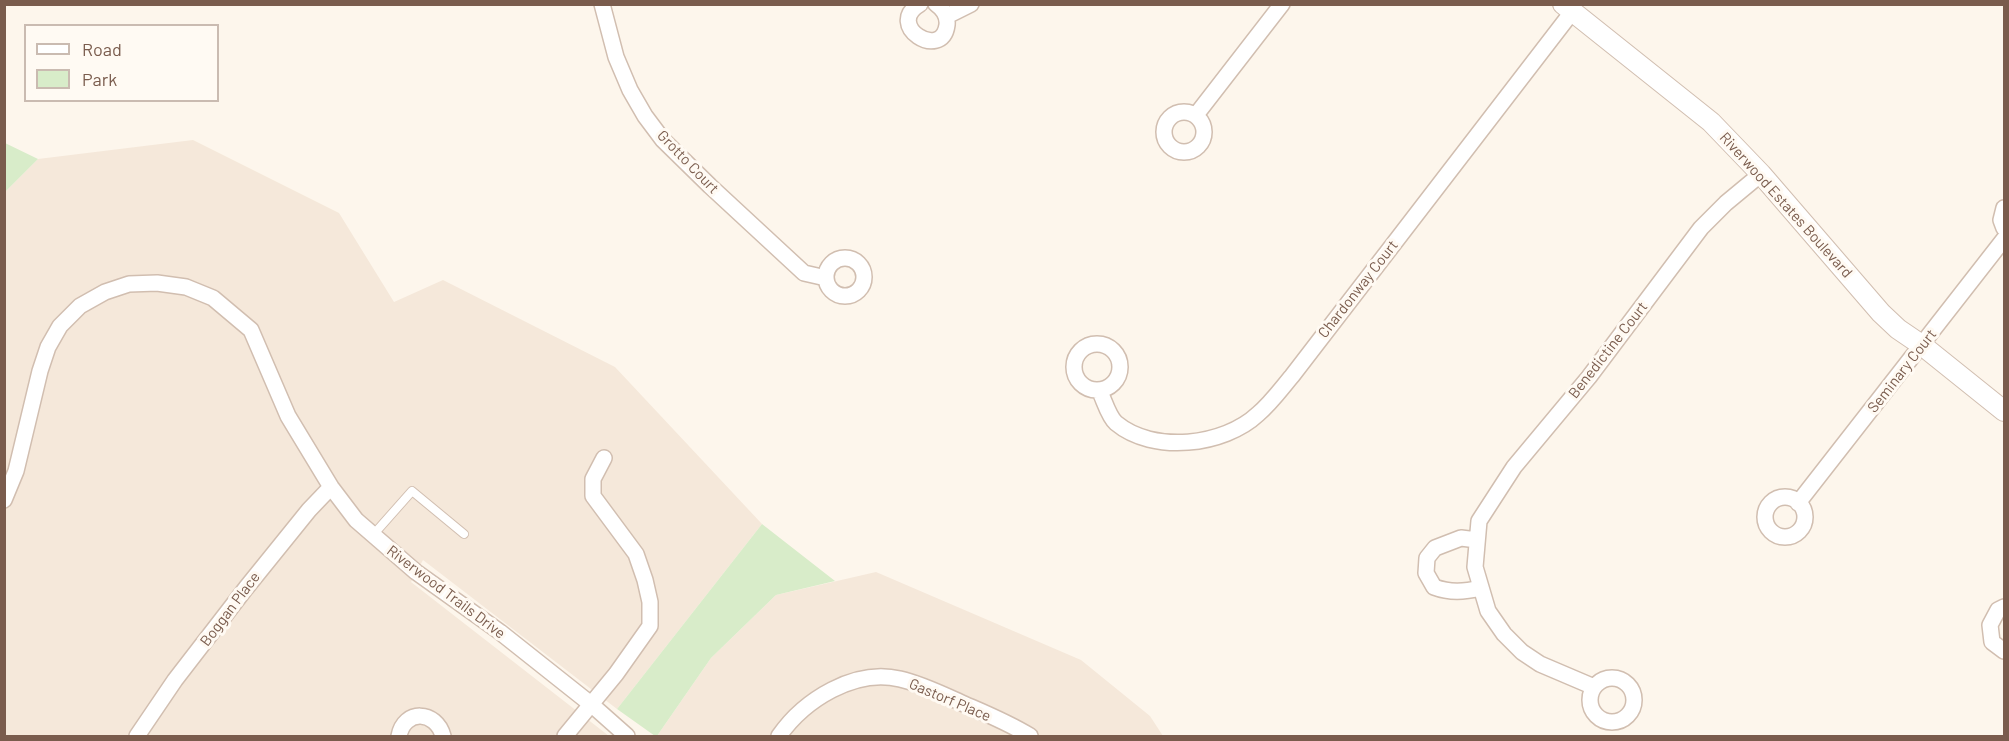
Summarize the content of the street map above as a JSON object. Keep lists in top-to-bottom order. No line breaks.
{"streets":{"street":["Grotto Court","Riverwood Estates Boulevard","Chardonway Court","Benedictine Court","Seminary Court","Riverwood Trails Drive","Boggan Place","Gastorf Place"]},"crossings":[["Riverwood Estates Boulevard","Chardonway Court"],["Riverwood Estates Boulevard","Benedictine Court"],["Riverwood Estates Boulevard","Seminary Court"],["Riverwood Trails Drive","Boggan Place"]],"legend":["Road","Park"]}
